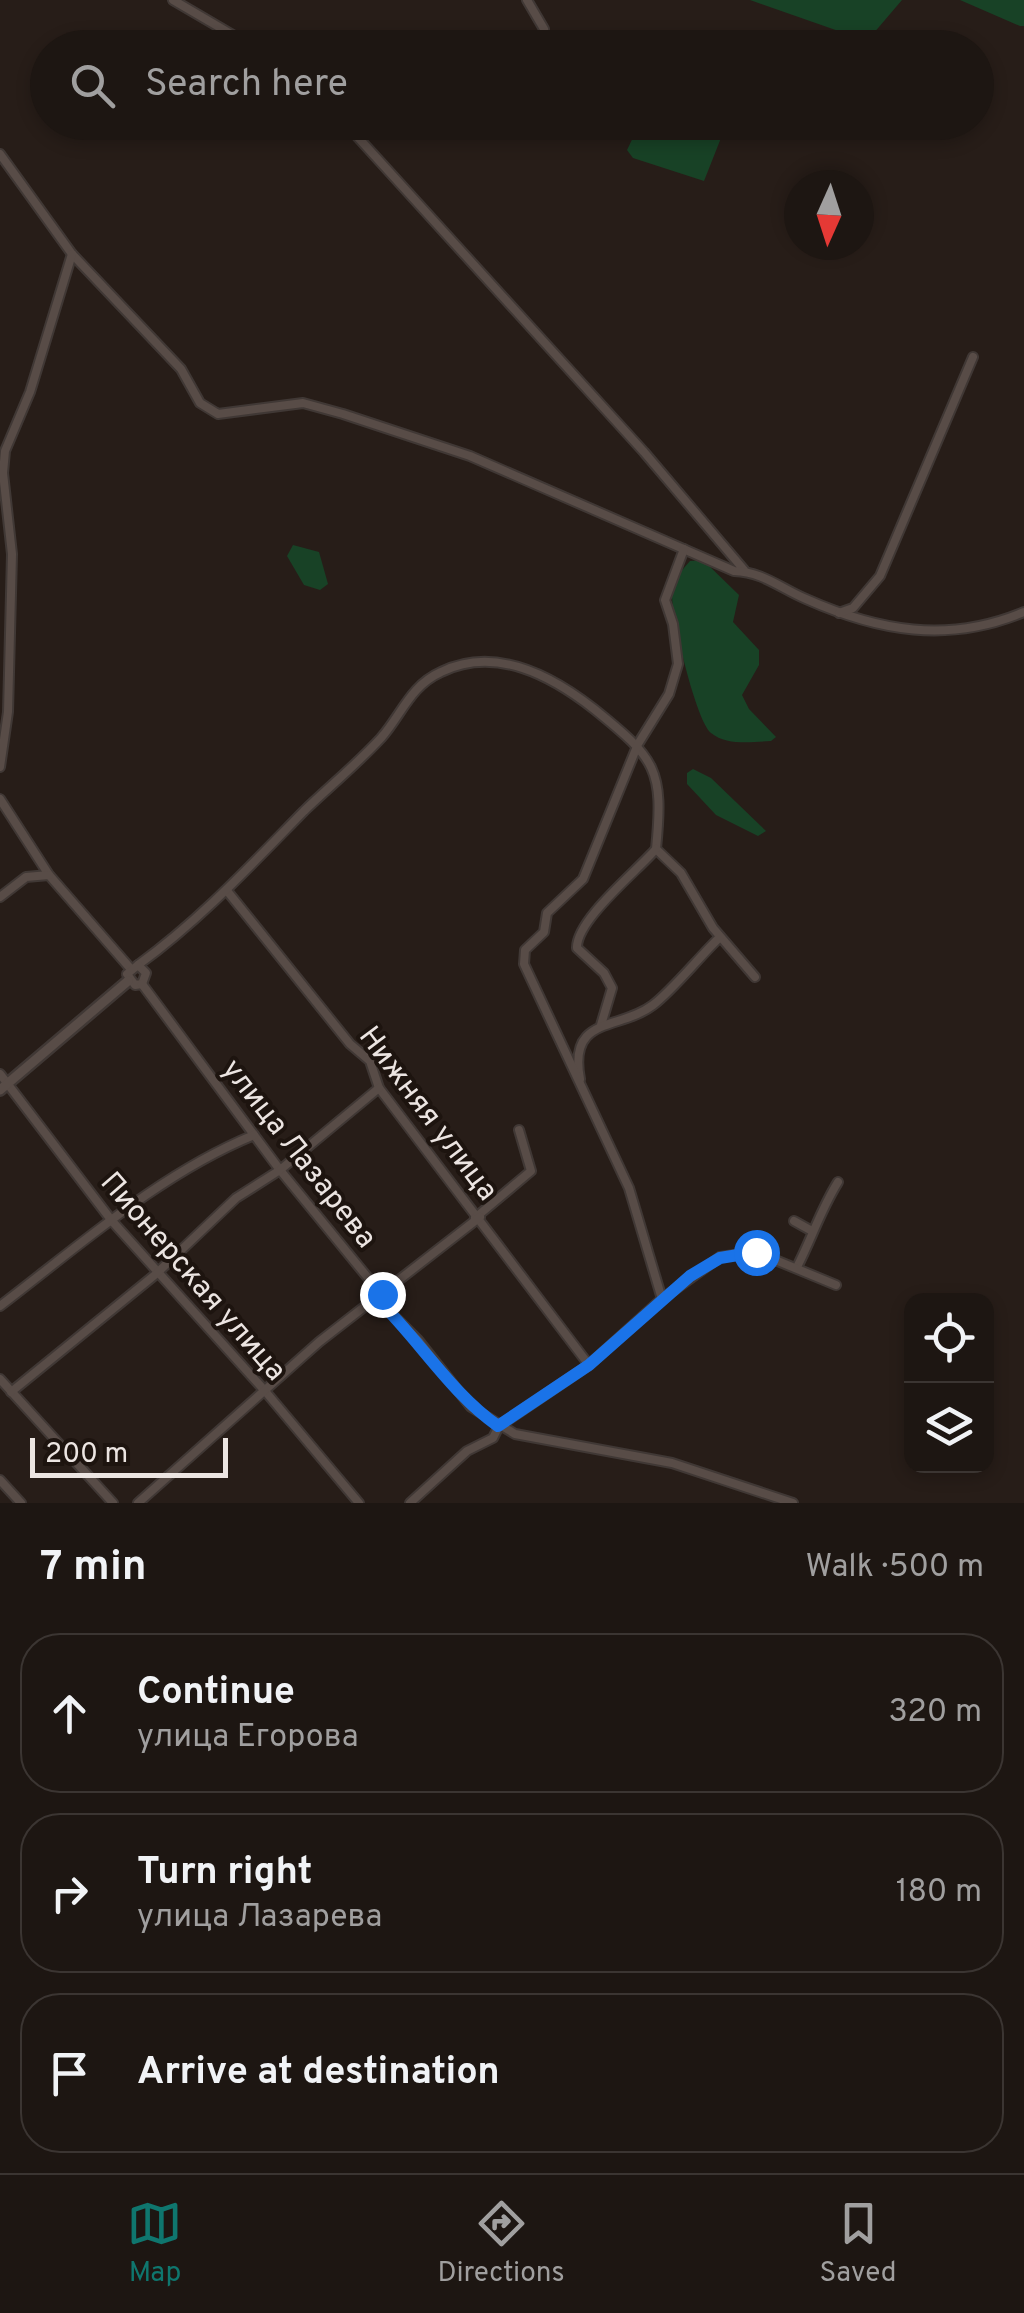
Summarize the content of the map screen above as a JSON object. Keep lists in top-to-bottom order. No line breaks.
{"streets":{"street":["Нижняя улица","улица Лазарева","Пионерская улица"]},"scale_bar":"200 m","north":"bottom","page":{"search":"Search here","scale":"200 m","heading":["7 min","Walk · 500 m"],"list":[["Continue","улица Егорова","320 m"],["Turn right","улица Лазарева","180 m"],"Arrive at destination"],"nav":["Map","Directions","Saved"]}}
